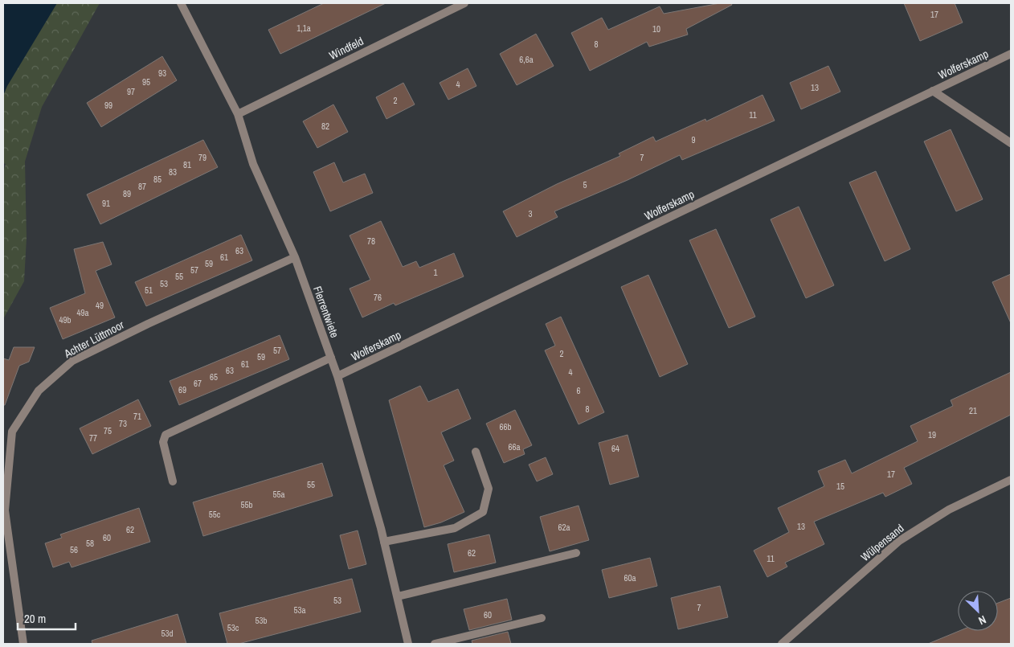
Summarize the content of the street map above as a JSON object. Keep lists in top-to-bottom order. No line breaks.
{"streets":{"street":["Windfeld","Wolferskamp","Flerrentwiete","Achter Lüttmoor","Wülpensand"]},"crossings":[["Windfeld","Flerrentwiete"],["Wolferskamp","Flerrentwiete"],["Flerrentwiete","Achter Lüttmoor"]],"house_numbers":["17","1,1a","10","8","6,6a","93","95","4","13","97","2","99","11","82","9","79","7","81","83","85","5","87","89","91","3","78","63","61","59","57","1","55","53","51","76","49","49a","49b","57","2","59","61","63","4","65","67","69","6","8","21","71","73","66b","75","19","77","66a","64","17","55","15","55a","55b","55c","13","62a","62","60","58","56","62","11","60a","53","7","53a","60","53b","53c","53d"],"scale_bar":"20 m","north":"bottom right"}
